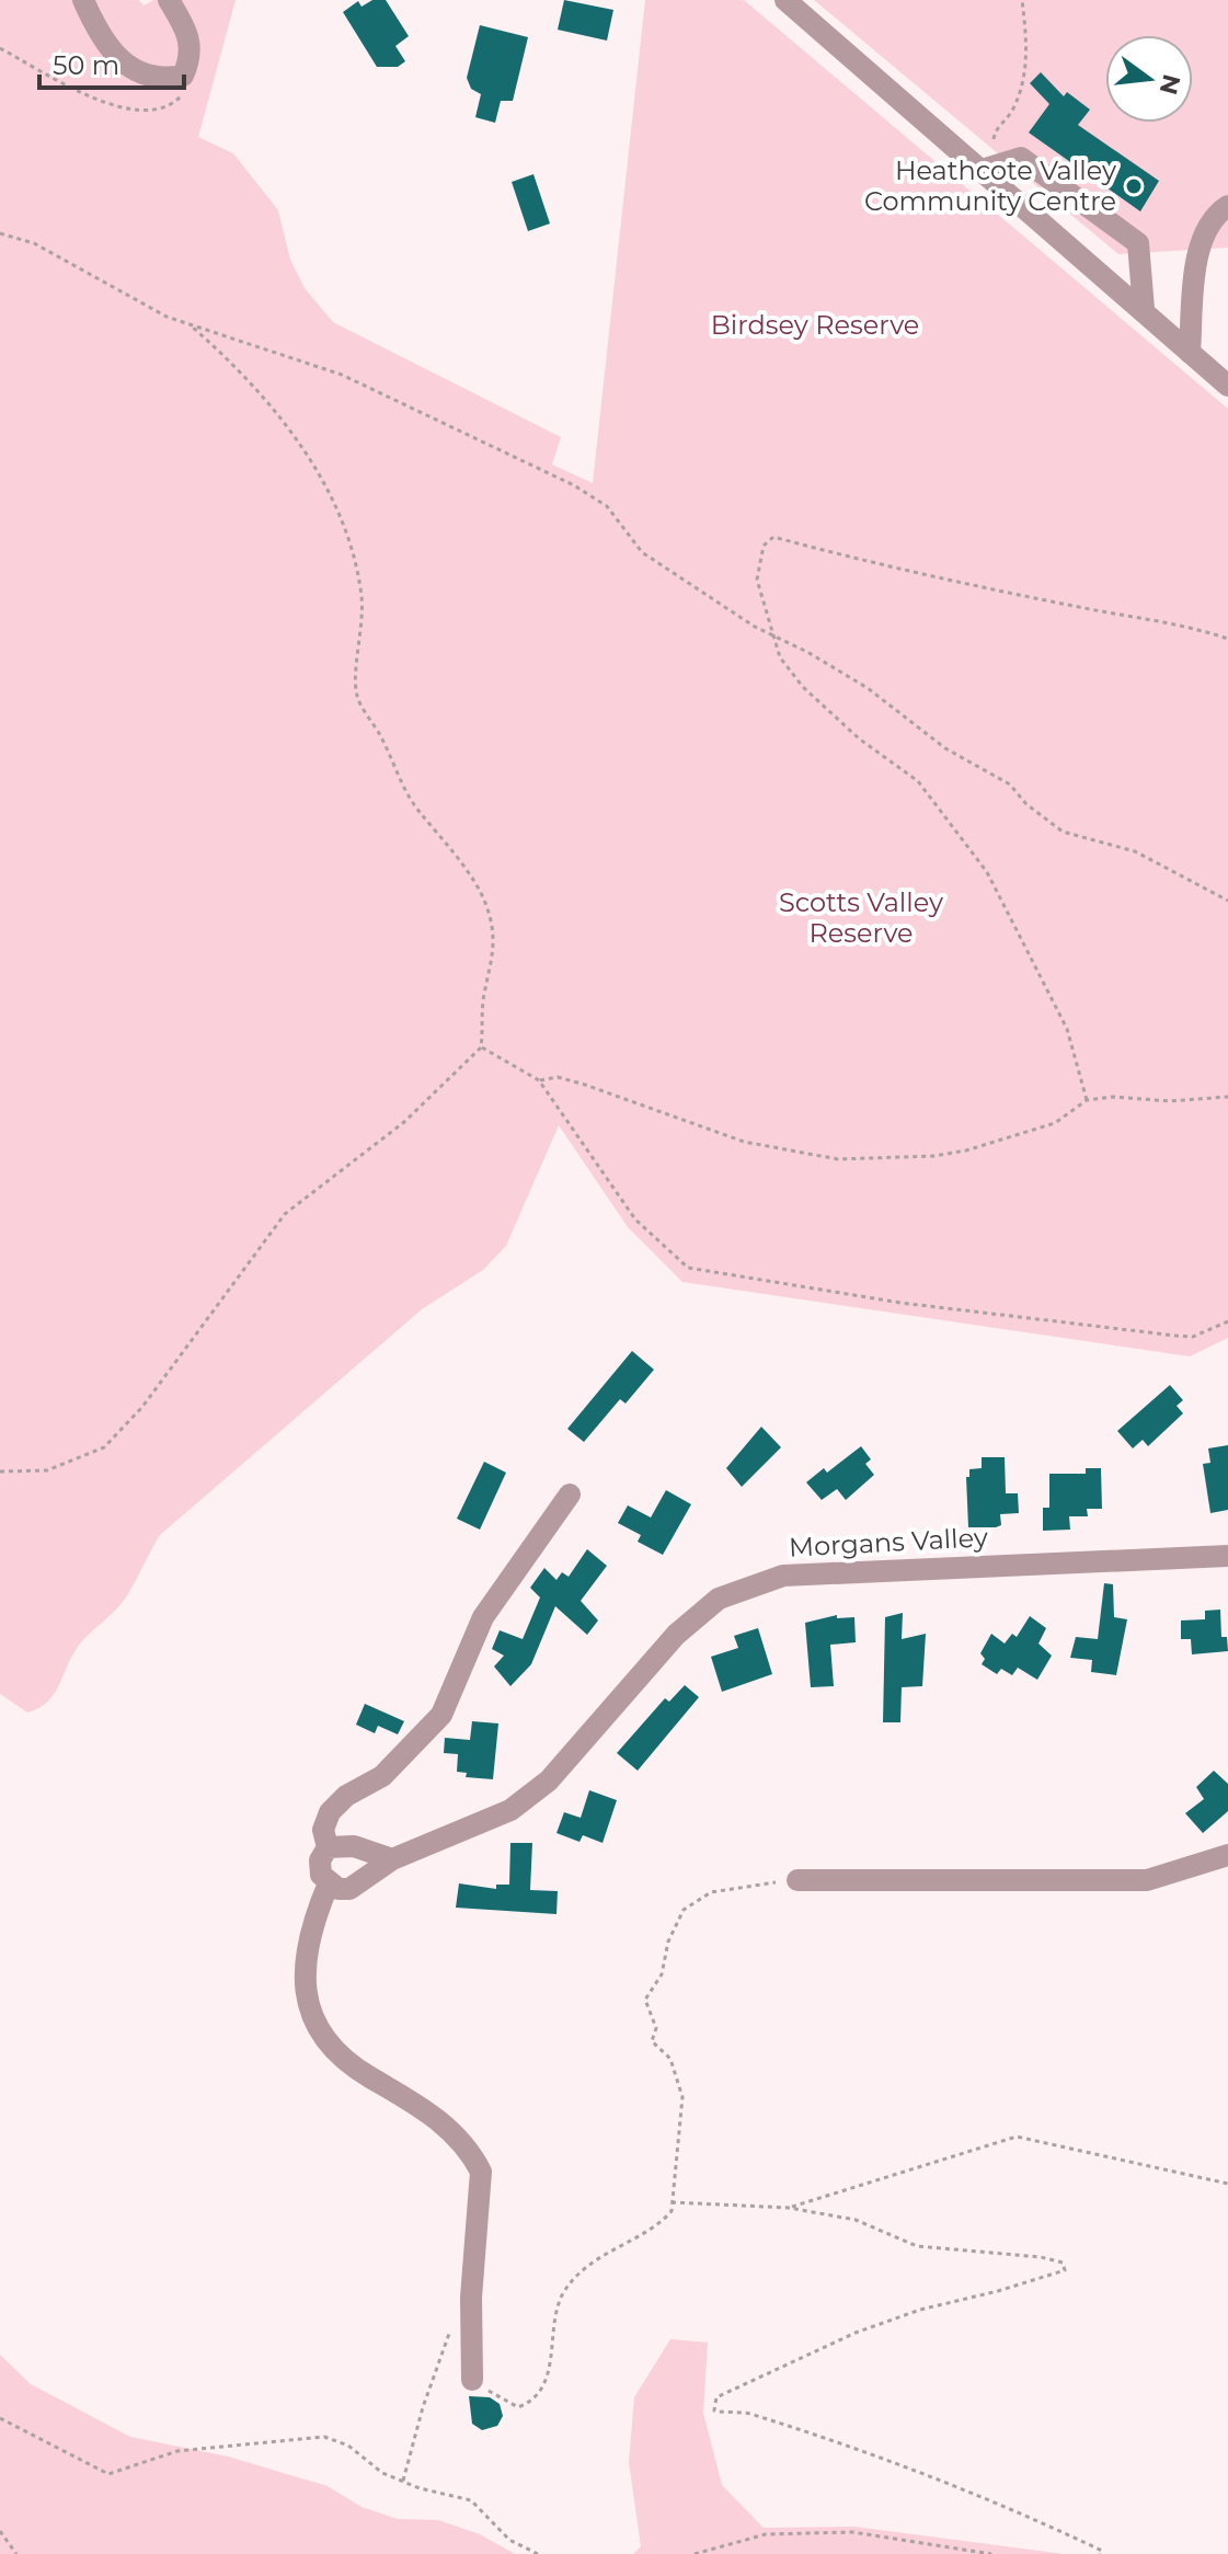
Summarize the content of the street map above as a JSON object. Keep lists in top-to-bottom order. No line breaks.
{"streets":{"street":["Morgans Valley"]},"parks":["Birdsey Reserve","Scotts Valley Reserve"],"places":["Heathcote Valley Community Centre"],"scale_bar":"50 m","north":"right"}
